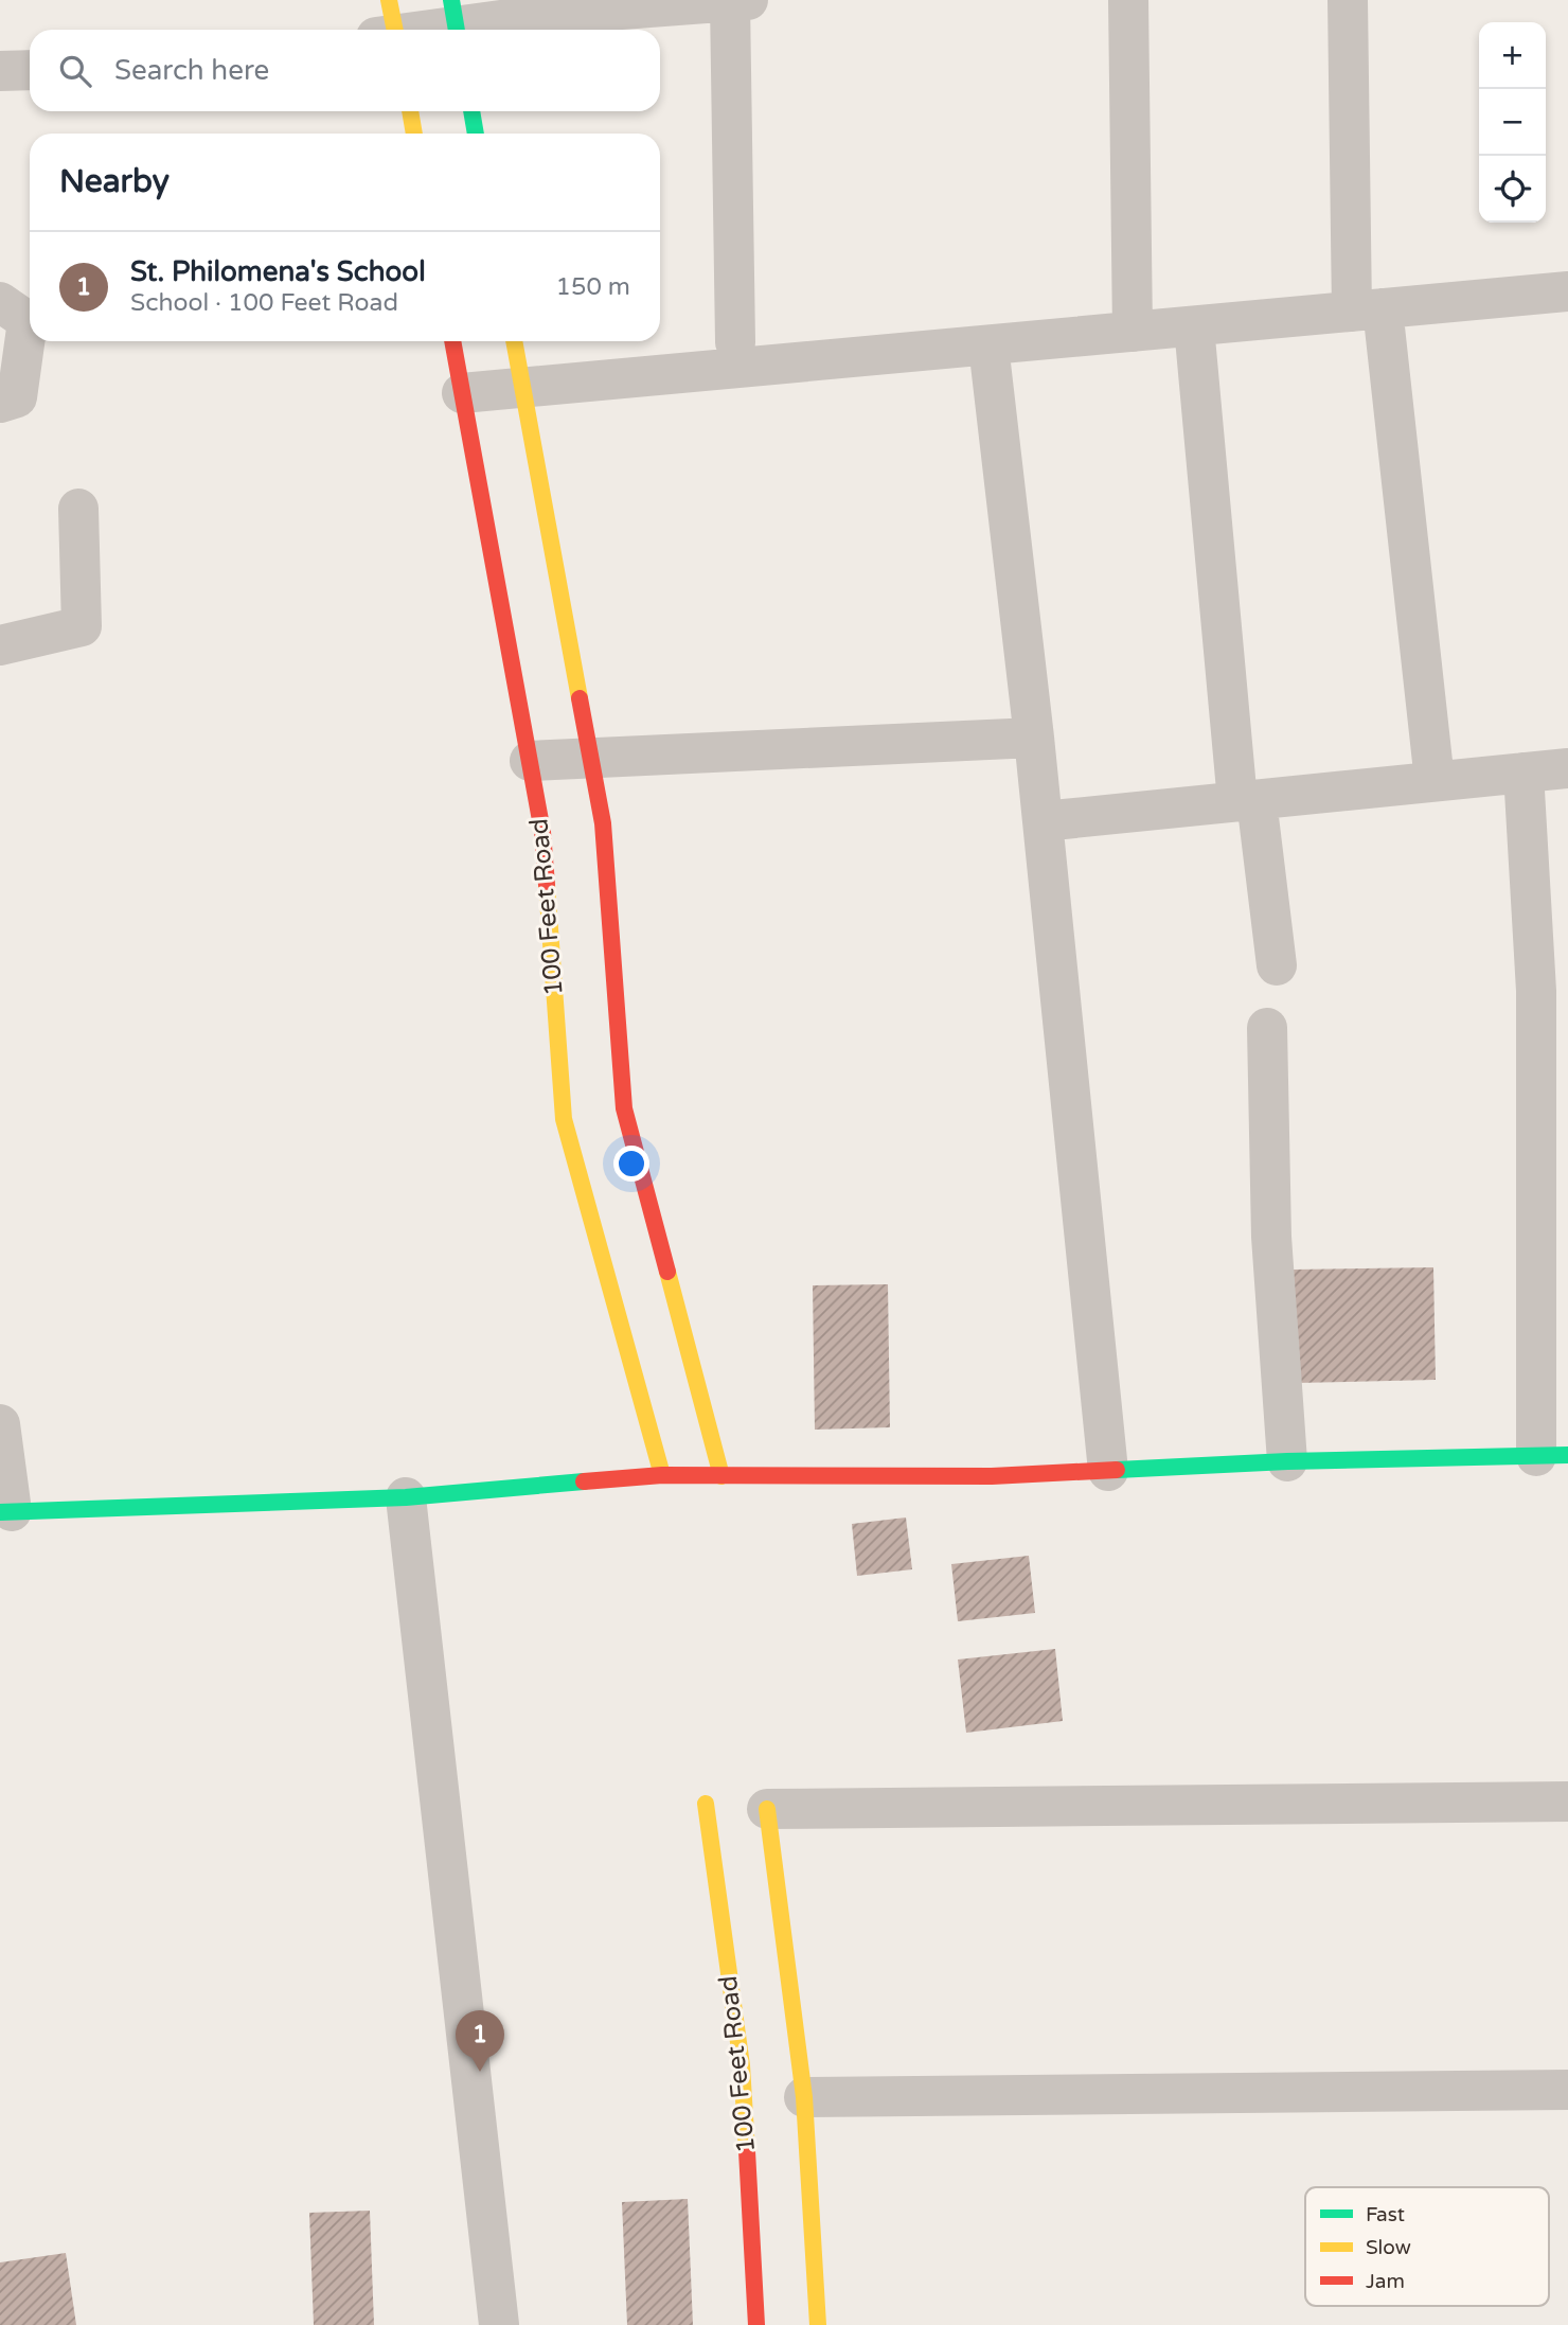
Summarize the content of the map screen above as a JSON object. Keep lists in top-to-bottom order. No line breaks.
{"streets":{"main road":["100 Feet Road"]},"legend":["Fast","Slow","Jam"],"page":{"map_buttons":["+","−"],"search":"Search here","heading":"Nearby","list":[{"mark":"1","name":"St. Philomena's School","note":"School · 100 Feet Road","value":"150 m"}],"pins":"1"}}
